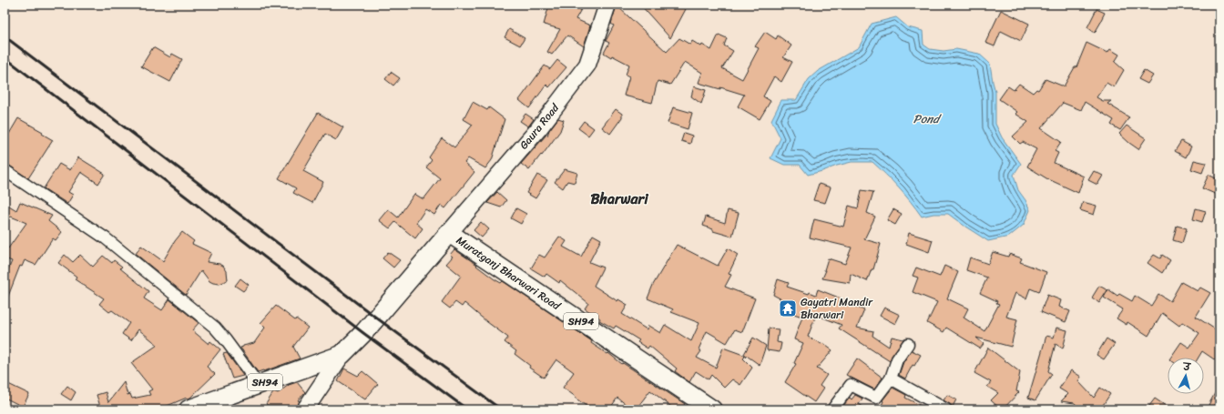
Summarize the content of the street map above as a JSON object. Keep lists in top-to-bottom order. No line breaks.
{"streets":{"main road":["Muratganj Bharwari Road","SH94"],"street":["Gaura Road"]},"crossings":[["Gaura Road","Muratganj Bharwari Road"],["Gaura Road","SH94"],["Muratganj Bharwari Road","SH94"]],"districts":["Bharwari"],"water":["Pond"],"places":{"temple":["Gayatri Mandir Bharwari"]},"north":"top"}
